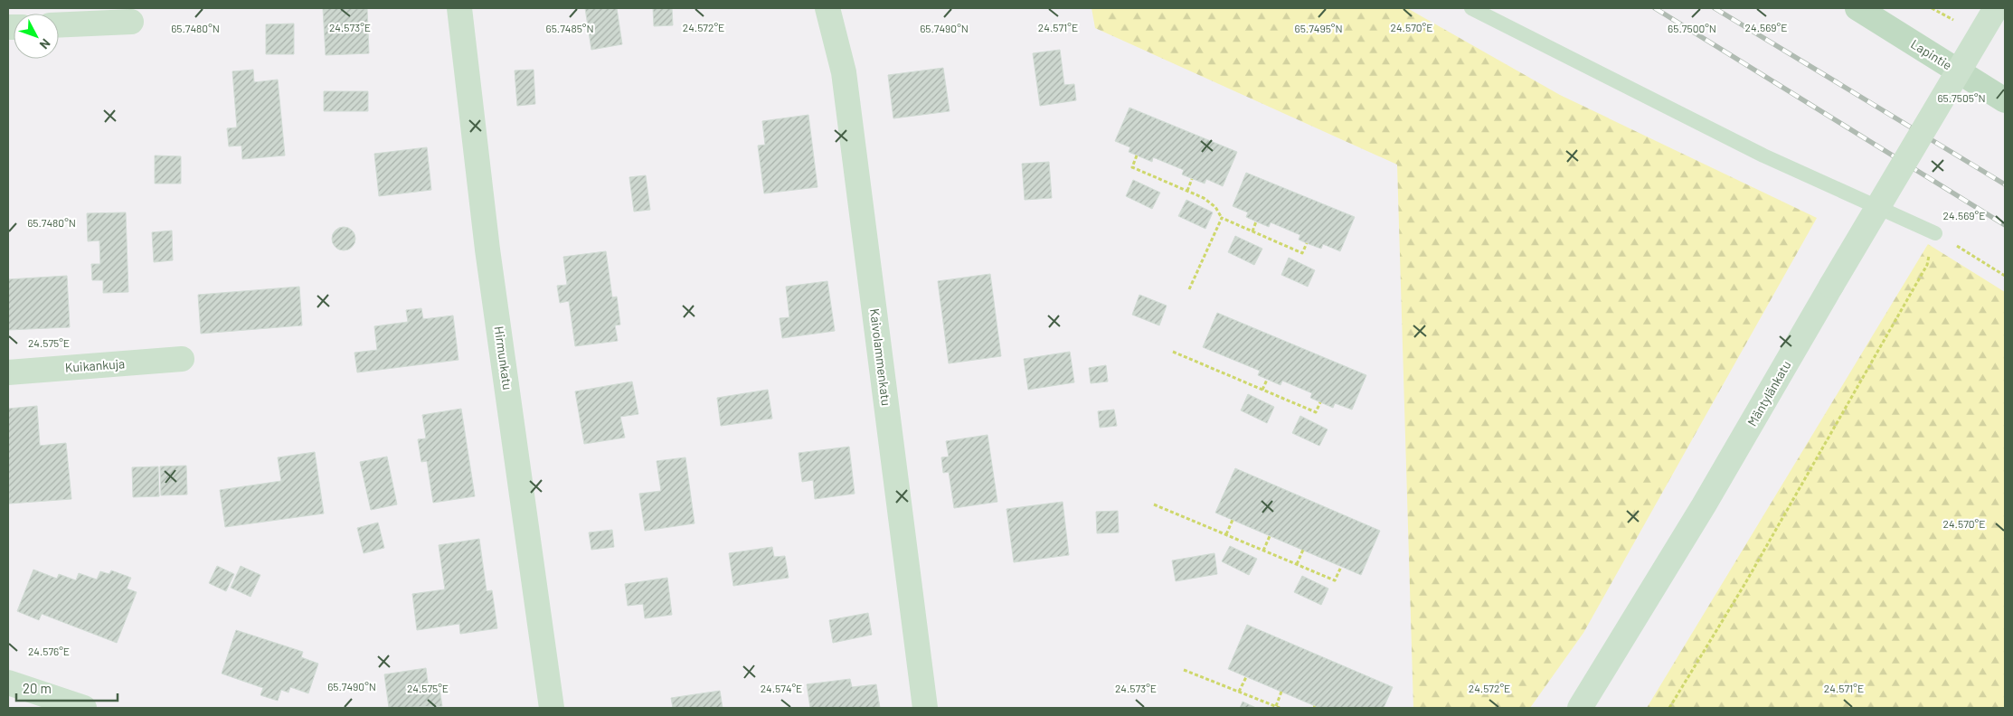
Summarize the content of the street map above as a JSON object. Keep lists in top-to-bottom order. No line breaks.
{"streets":{"main road":["Lapintie"],"street":["Kaivolammenkatu","Hirmunkatu","Kuikankuja","Mäntylänkatu"]},"scale_bar":"20 m","north":"bottom right","coordinates":["24.573°E","24.572°E","24.571°E","24.570°E","24.569°E","65.7480°N","65.7485°N","65.7490°N","65.7495°N","65.7500°N","65.7505°N","24.575°E","24.576°E","24.574°E"]}
